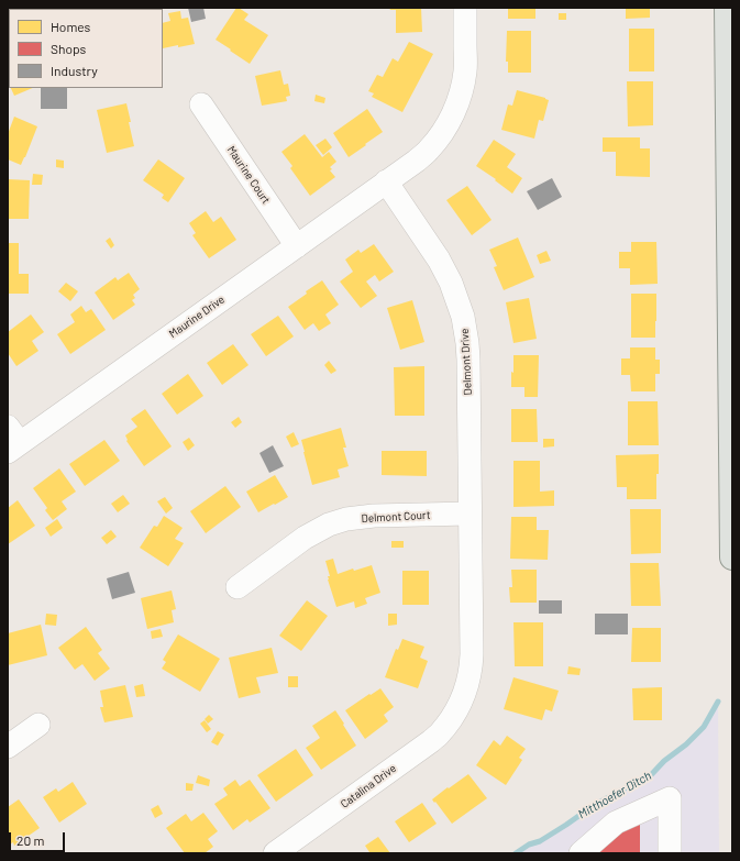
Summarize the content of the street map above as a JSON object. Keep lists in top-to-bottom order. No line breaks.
{"streets":{"street":["Maurine Court","Maurine Drive","Delmont Drive","Delmont Court","Catalina Drive"]},"crossings":[["Maurine Court","Maurine Drive"],["Maurine Drive","Delmont Drive"],["Delmont Drive","Delmont Court"],["Delmont Drive","Catalina Drive"]],"water":["Mitthoefer Ditch"],"legend":["Homes","Shops","Industry"],"scale_bar":"20 m"}
